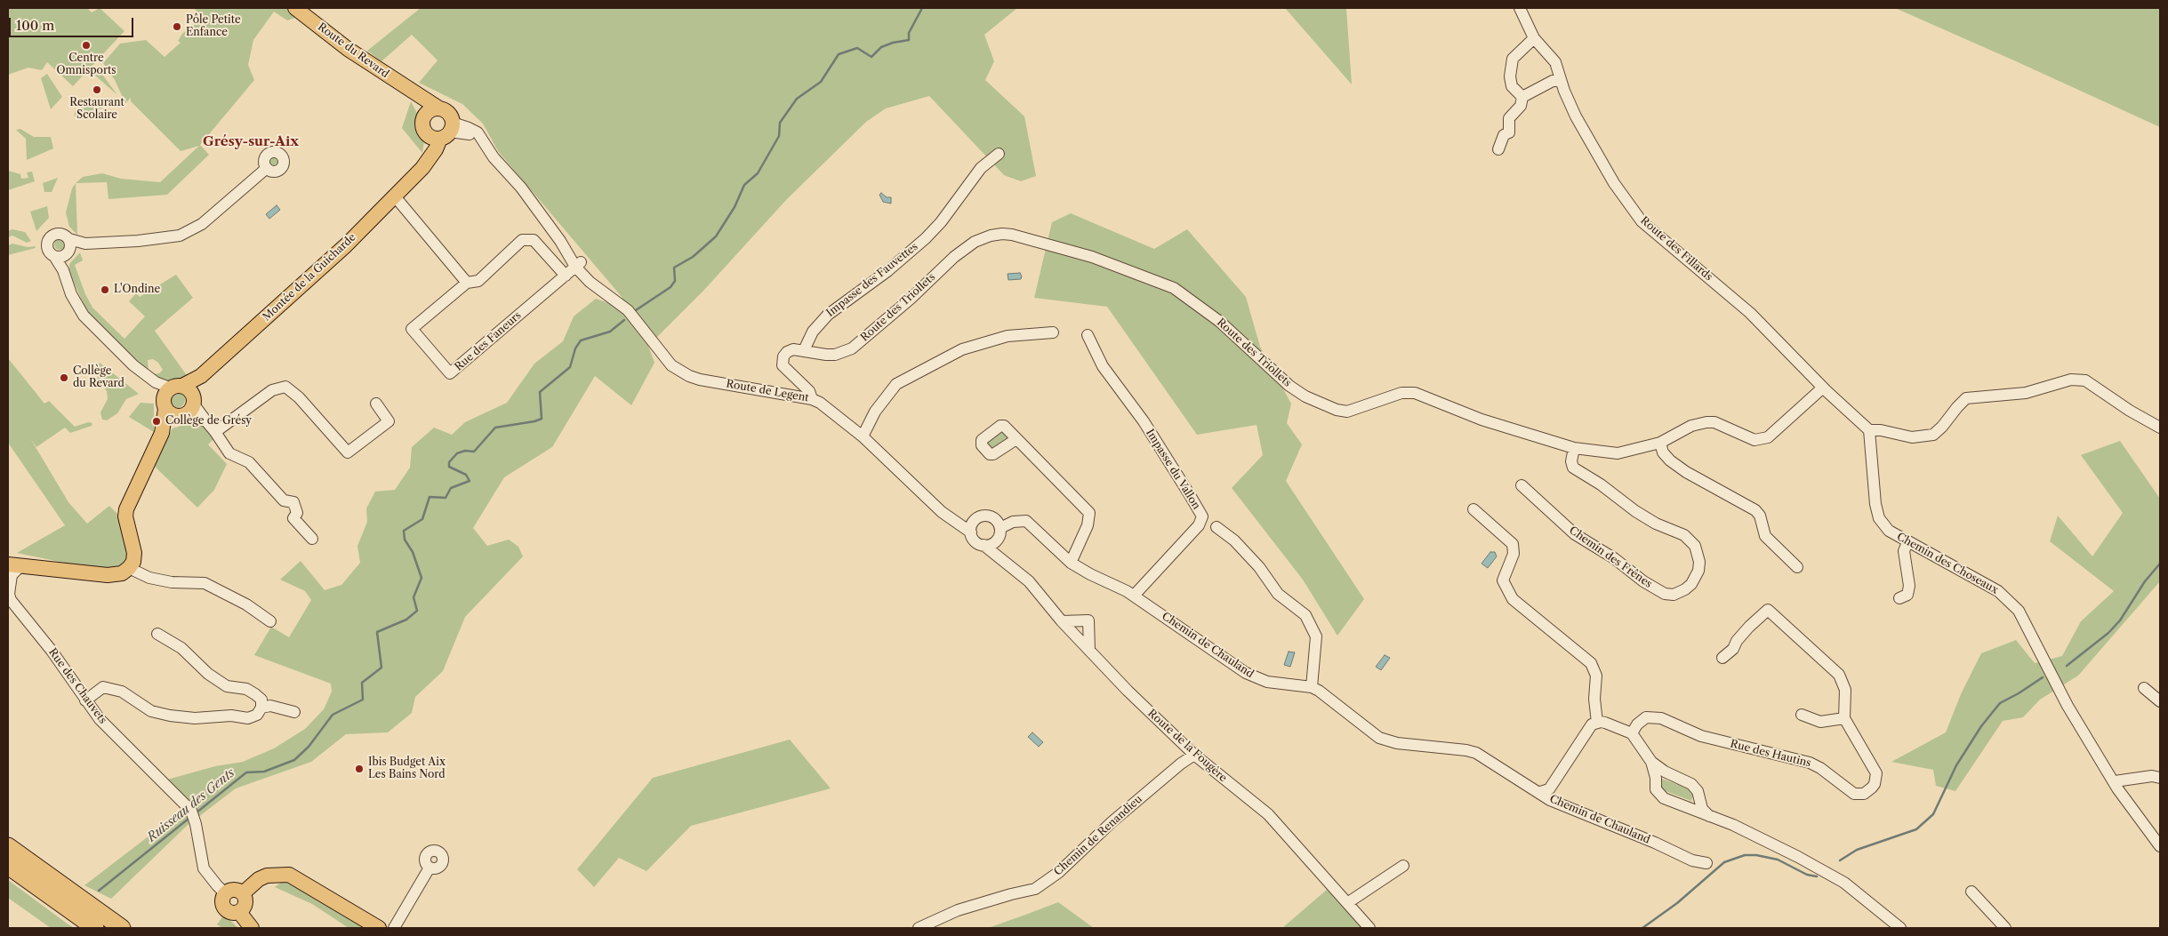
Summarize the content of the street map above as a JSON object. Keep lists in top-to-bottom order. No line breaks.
{"streets":{"main road":["Route du Revard","Montée de la Guicharde"],"street":["Route des Fillards","Impasse des Fauvettes","Route des Triollets","Rue des Faneurs","Route de Legent","Impasse du Vallon","Chemin des Frênes","Chemin des Choseaux","Chemin de Chauland","Rue des Chauvets","Route de la Fougère","Rue des Hautins","Chemin de Renandieu"]},"crossings":[["Route du Revard","Montée de la Guicharde"],["Route du Revard","Route de Legent"],["Route des Fillards","Route des Triollets"],["Route des Fillards","Chemin des Choseaux"],["Montée de la Guicharde","Route de Legent"],["Impasse des Fauvettes","Route des Triollets"],["Route des Triollets","Route de Legent"],["Route des Triollets","Chemin des Frênes"],["Rue des Faneurs","Route de Legent"],["Route de Legent","Chemin de Chauland"],["Route de Legent","Route de la Fougère"],["Impasse du Vallon","Chemin de Chauland"],["Chemin de Chauland","Route de la Fougère"],["Route de la Fougère","Chemin de Renandieu"]],"districts":["Grésy-sur-Aix"],"water":["Ruisseau des Gents"],"places":["Pôle Petite Enfance","Centre Omnisports","Restaurant Scolaire","L'Ondine","Collège du Revard","Collège de Grésy","Ibis Budget Aix Les Bains Nord"],"scale_bar":"100 m"}
